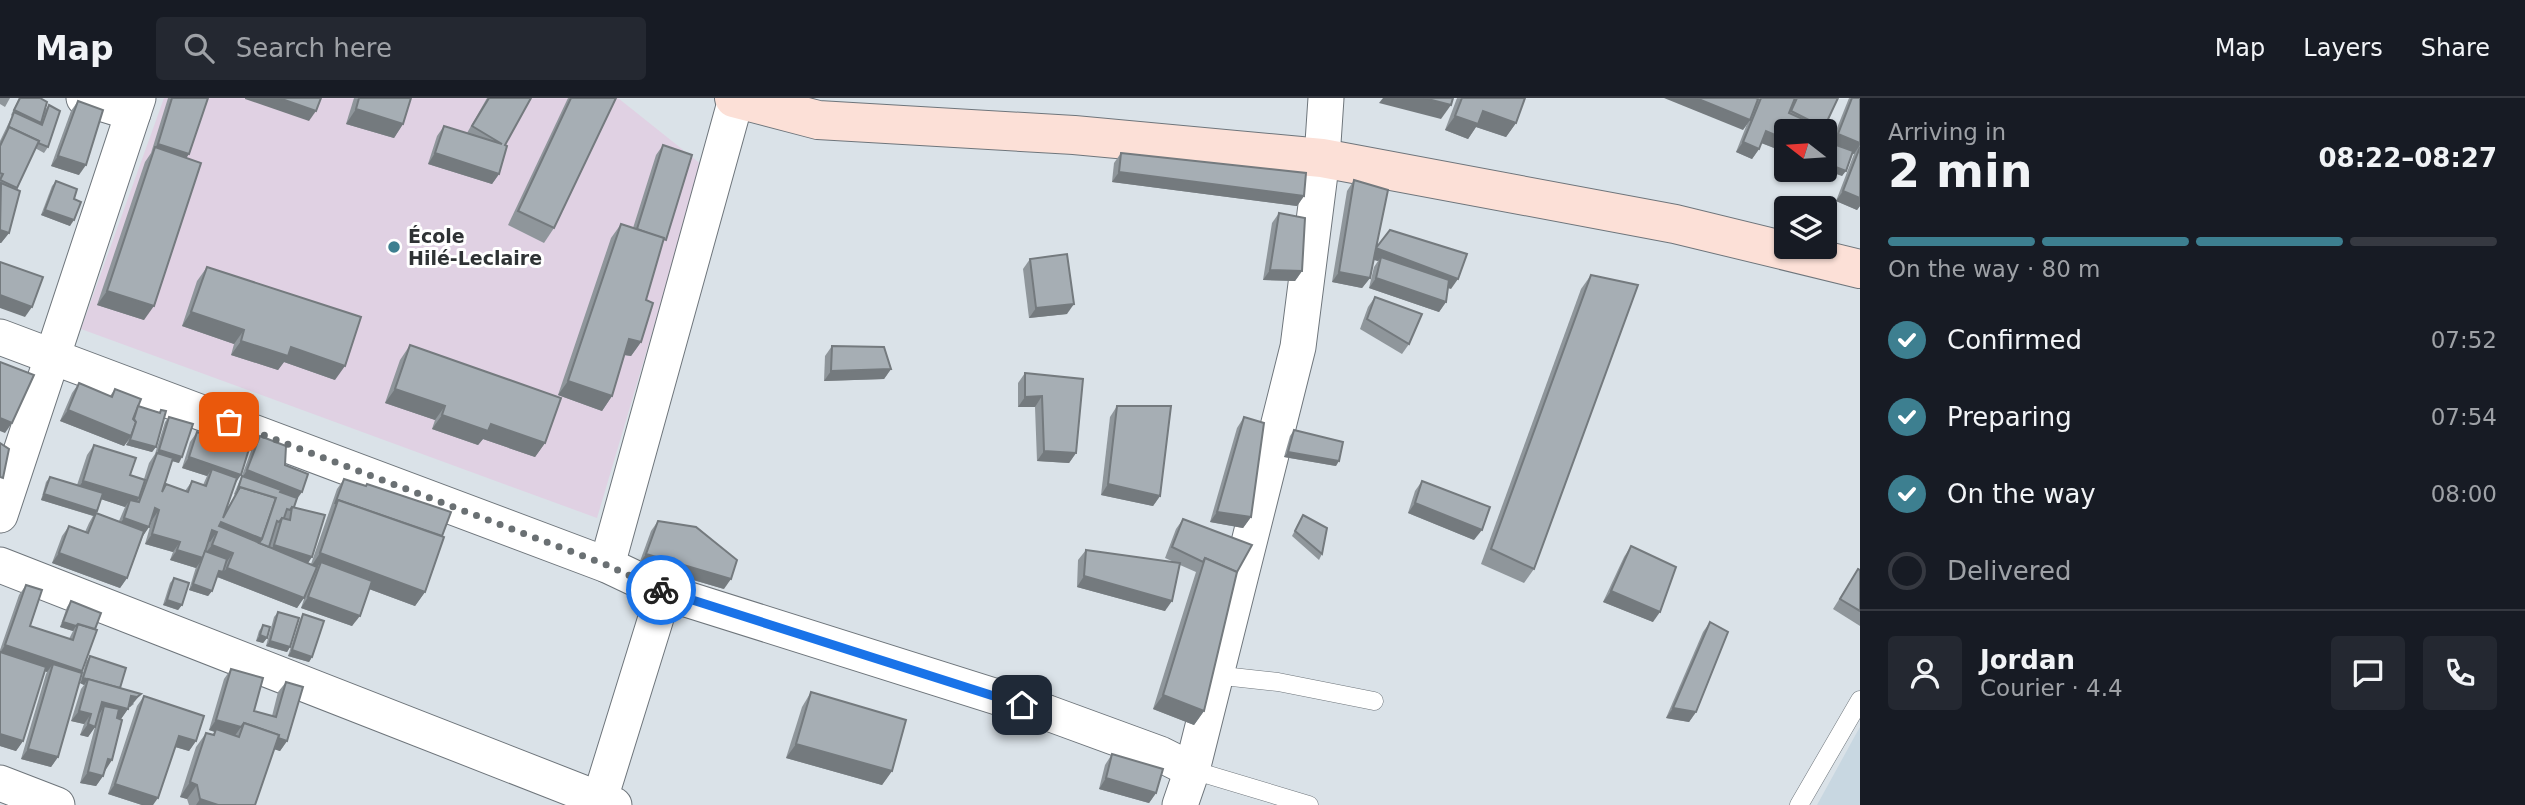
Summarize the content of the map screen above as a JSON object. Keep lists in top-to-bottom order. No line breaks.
{"places":["École Hilé-Leclaire"],"north":"left","page":{"header":"Map","search":"Search here","nav":["Map","Layers","Share"],"heading":["2 min","Arriving in","08:22–08:27"],"panel":["Jordan","Courier · 4.4"],"bar":"On the way · 80 m","list":[["Confirmed","07:52"],["Preparing","07:54"],["On the way","08:00"],"Delivered"]}}
